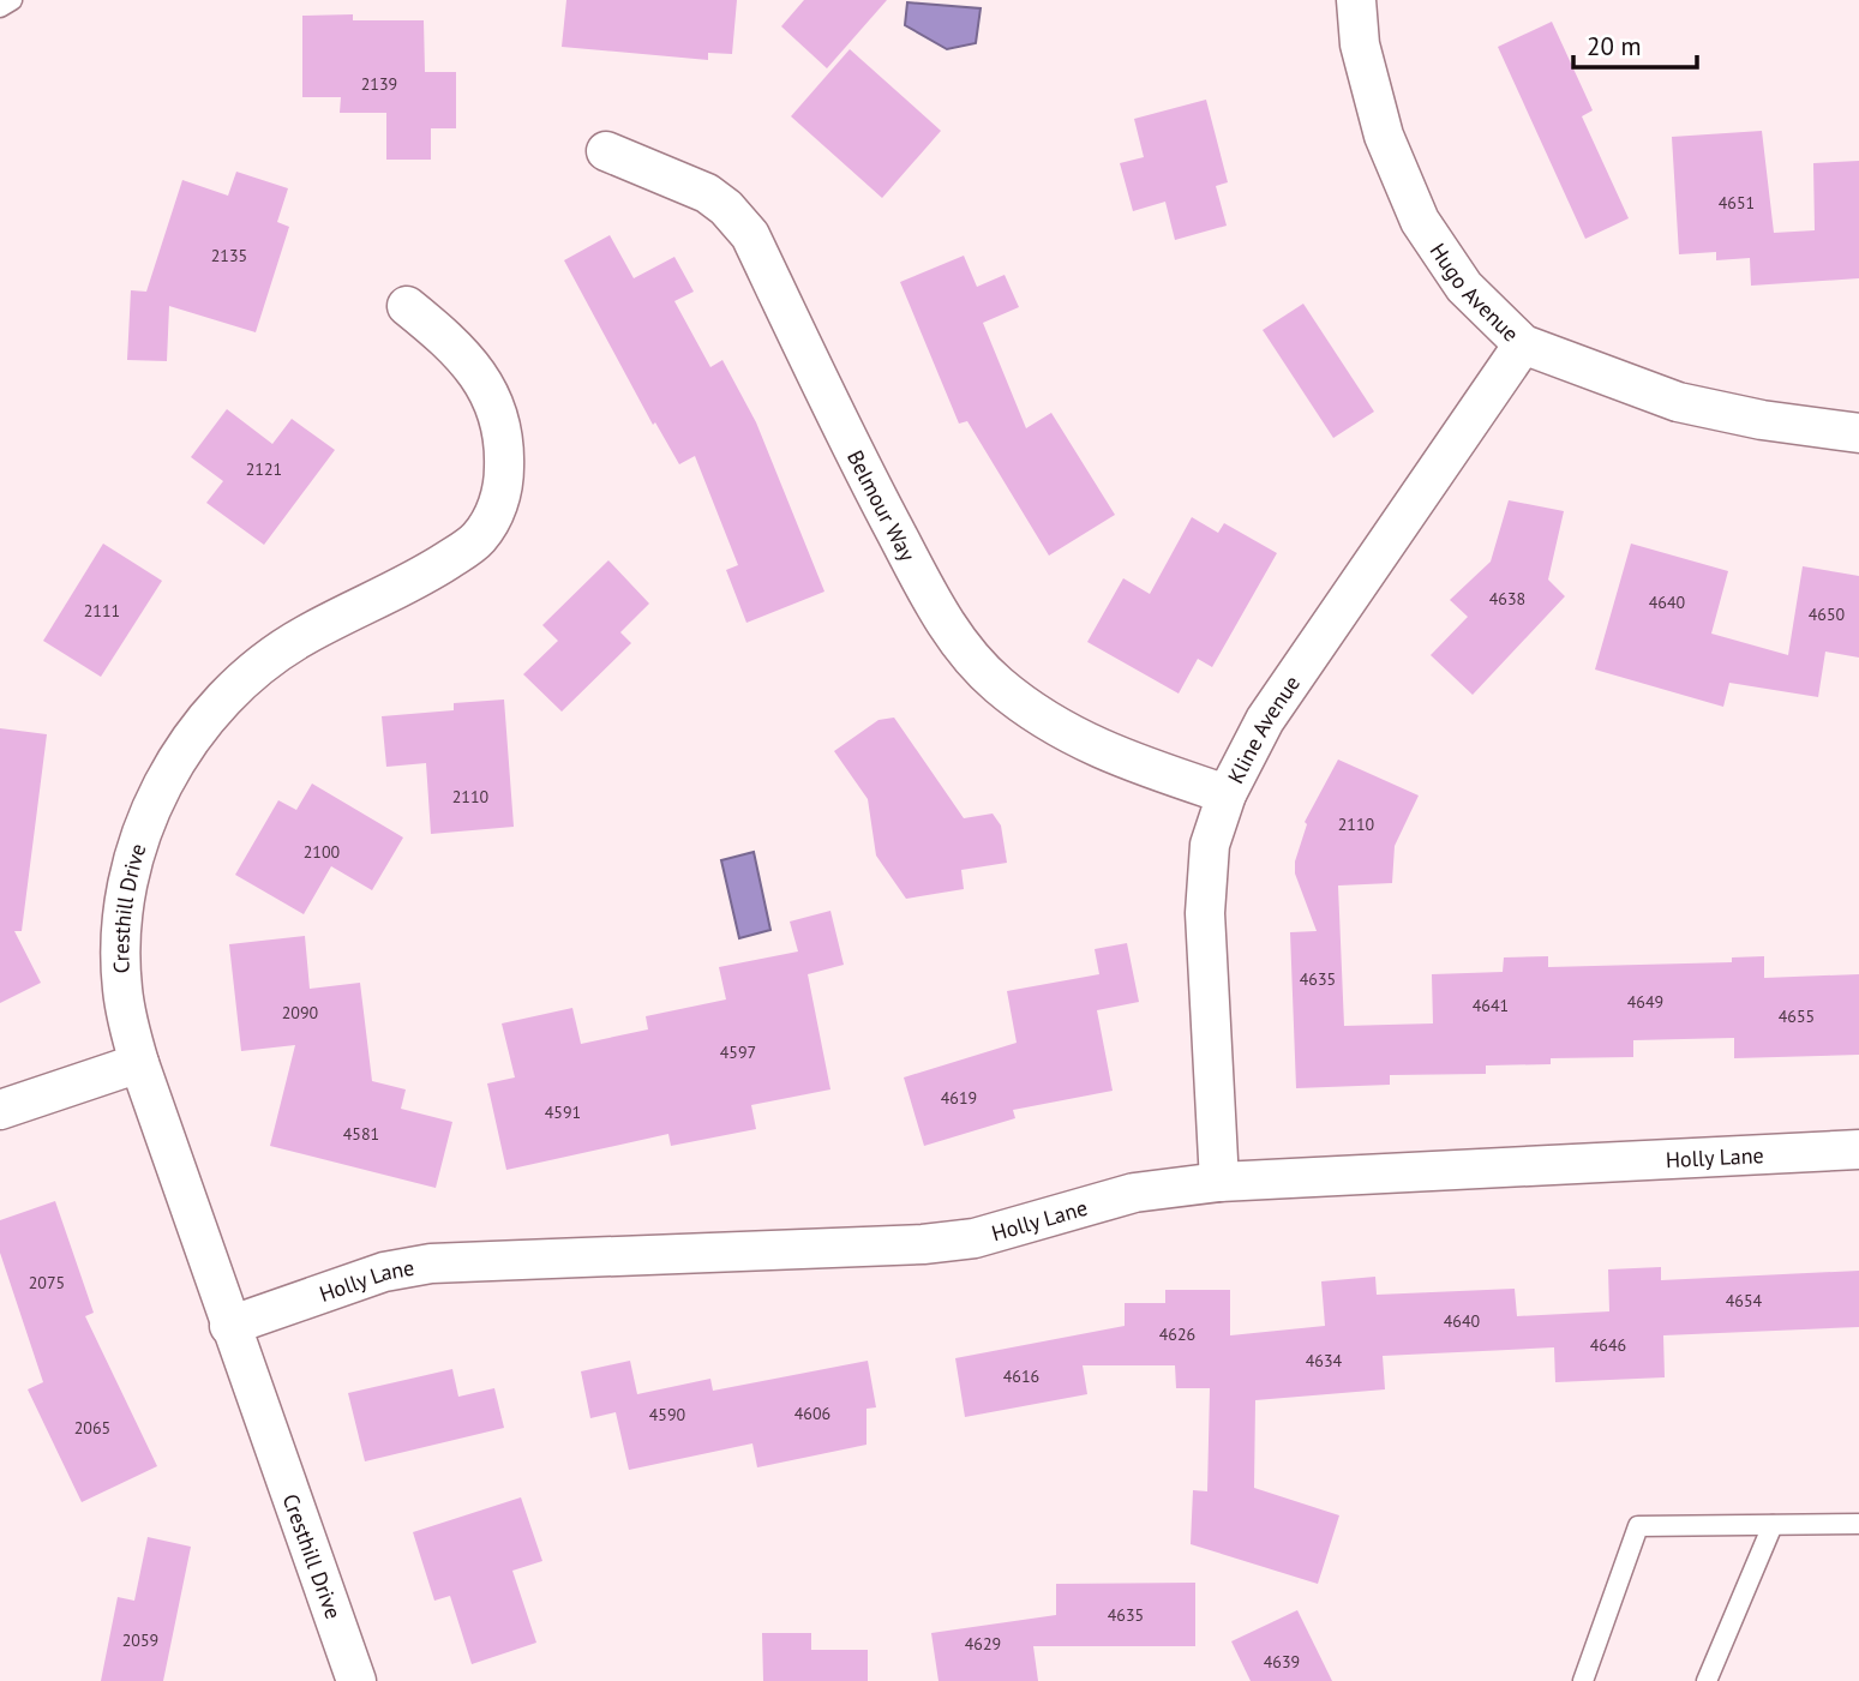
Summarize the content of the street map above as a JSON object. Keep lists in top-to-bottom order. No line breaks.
{"streets":{"street":["Hugo Avenue","Belmour Way","Kline Avenue","Cresthill Drive","Holly Lane"]},"crossings":[["Hugo Avenue","Kline Avenue"],["Belmour Way","Kline Avenue"],["Kline Avenue","Holly Lane"],["Cresthill Drive","Holly Lane"]],"house_numbers":["2139","4651","2135","2121","4638","4640","2111","4650","2110","2110","2100","4635","4649","4641","2090","4655","4597","4619","4591","4581","2075","4654","4640","4626","4646","4634","4616","4606","4590","2065","4635","2059","4629","4639"],"scale_bar":"20 m"}
